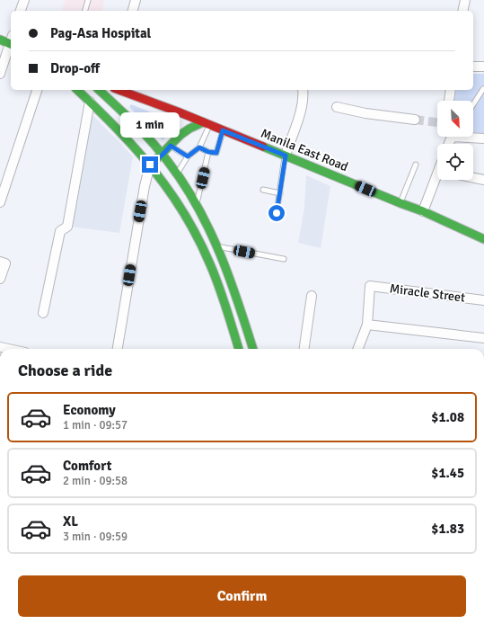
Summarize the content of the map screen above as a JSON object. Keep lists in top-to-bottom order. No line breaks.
{"streets":{"main road":["Manila East Road"],"street":["Miracle Street"]},"north":"bottom right","page":{"banner":["Pag-Asa Hospital","Drop-off"],"bubble":"1 min","heading":"Choose a ride","list":[{"name":"Economy","note":"1 min · 09:57","value":"$1.08"},{"name":"Comfort","note":"2 min · 09:58","value":"$1.45"},{"name":"XL","note":"3 min · 09:59","value":"$1.83"}],"buttons":"Confirm"}}
